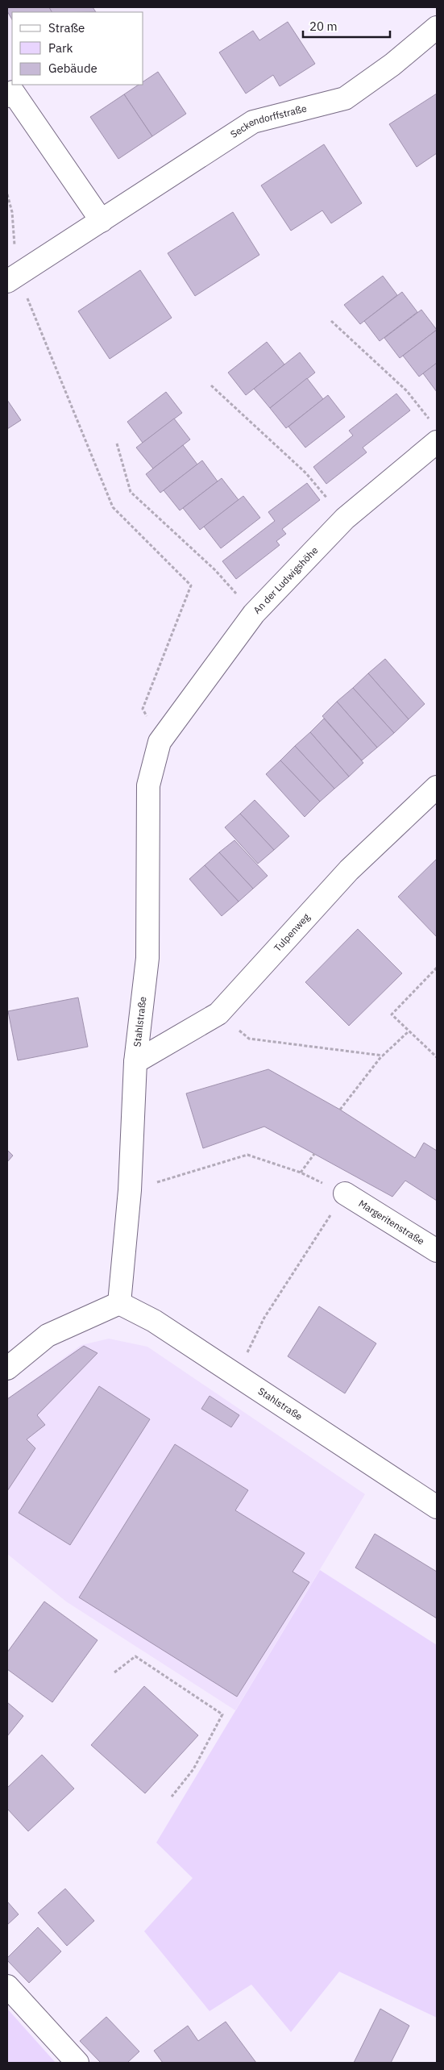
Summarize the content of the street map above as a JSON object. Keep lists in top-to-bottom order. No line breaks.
{"streets":{"street":["Seckendorffstraße","An der Ludwigshöhe","Tulpenweg","Stahlstraße","Margeritenstraße"]},"crossings":[["An der Ludwigshöhe","Stahlstraße"],["Tulpenweg","Stahlstraße"]],"legend":["Straße","Park","Gebäude"],"scale_bar":"20 m"}
